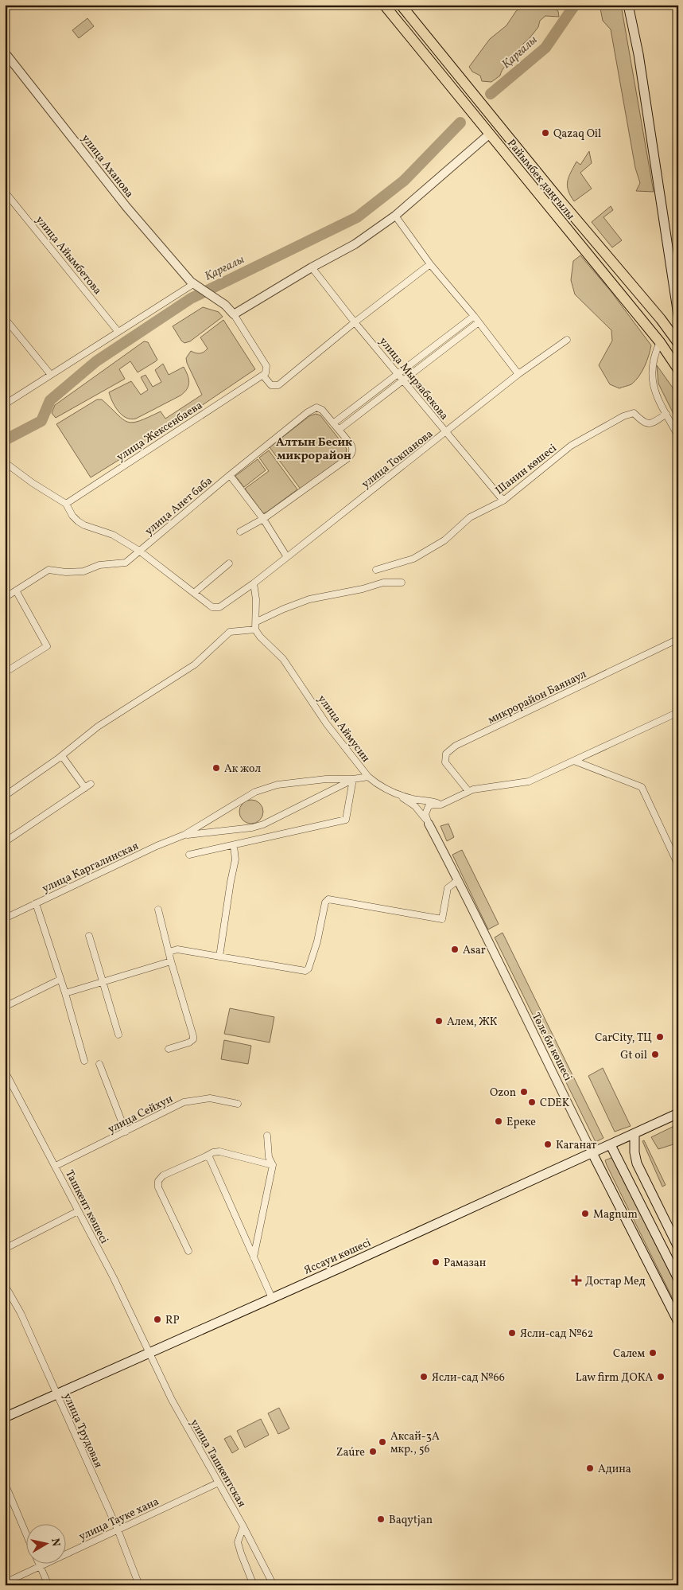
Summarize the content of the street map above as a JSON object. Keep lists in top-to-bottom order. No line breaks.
{"streets":{"highway":["Райымбек даңғылы"],"main road":["Төле би көшесі","Яссауи көшесі"],"street":["улица Аханова","улица Айымбетова","улица Мырзабекова","улица Жексенбаева","улица Токпанова","Шанин көшесі","улица Анет баба","микрорайон Баянаул","улица Аймусин","улица Каргалинская","улица Сейхун","Ташкент көшесі","улица Трудовая","улица Ташкентская","улица Тауке хана"]},"crossings":[["улица Мырзабекова","улица Токпанова"],["улица Мырзабекова","Шанин көшесі"],["Төле би көшесі","Яссауи көшесі"],["улица Сейхун","Ташкент көшесі"],["Ташкент көшесі","Яссауи көшесі"],["Ташкент көшесі","улица Ташкентская"],["Яссауи көшесі","улица Трудовая"],["Яссауи көшесі","улица Ташкентская"],["улица Трудовая","улица Тауке хана"],["улица Ташкентская","улица Тауке хана"]],"districts":["Алтын Бесик микрорайон"],"water":["Қарғалы"],"places":{"other":["Qazaq Oil","Ак жол","Asar","Алем, ЖК","CarCity, ТЦ","Gt oil","Ozon","CDEK","Ереке","Каганат","Magnum","Рамазан","RP","Ясли-сад №62","Салем","Ясли-сад №66","Law firm ДОКА","Аксай-3А мкр., 56","Zaúre","Адина","Baqytjan"],"health":["Достар Мед"]},"north":"right"}
